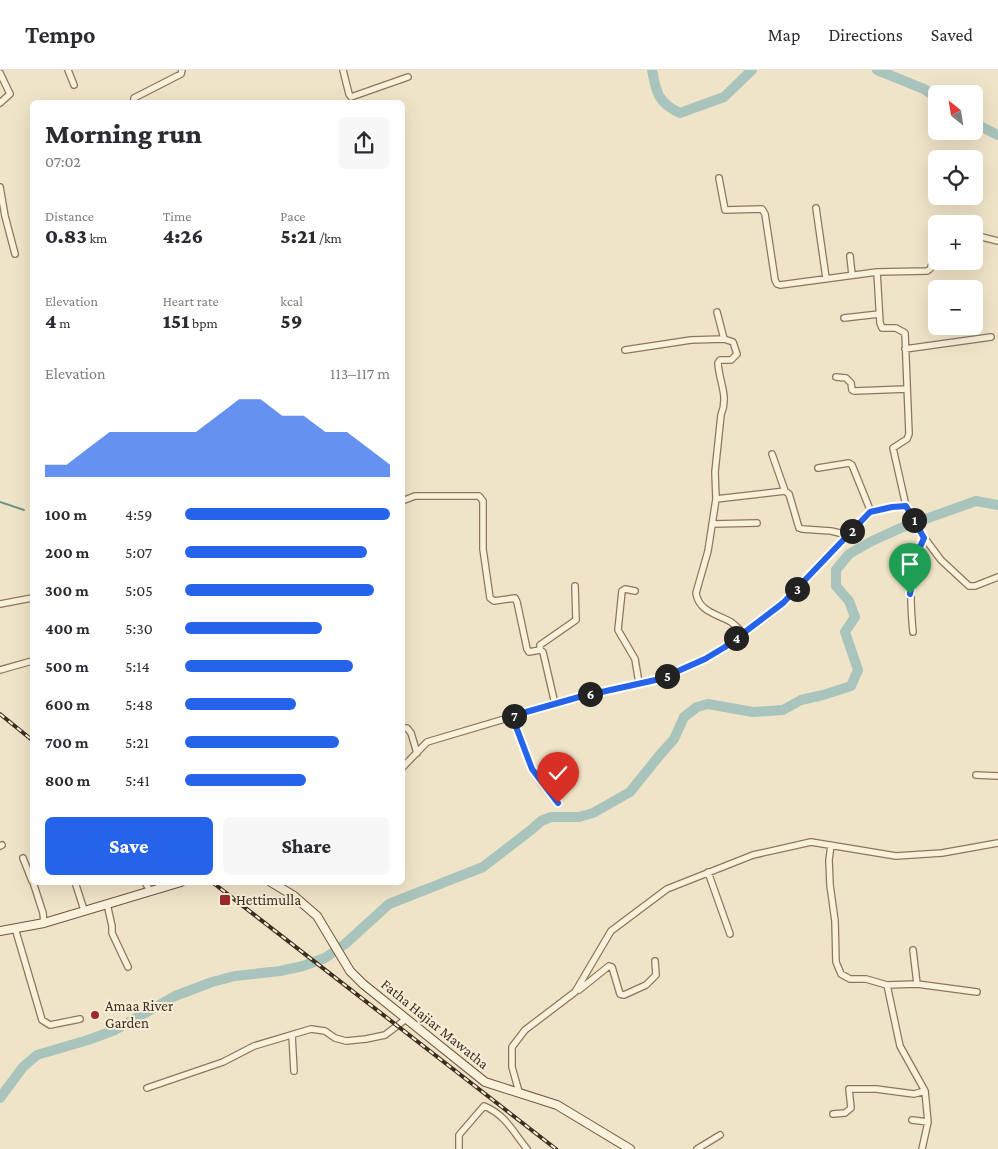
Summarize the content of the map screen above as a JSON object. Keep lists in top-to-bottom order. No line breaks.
{"streets":{"street":["Fatha Hajiar Mawatha"]},"places":{"transit":["Hettimulla"],"other":["Amaa River Garden"]},"north":"top left","page":{"header":"Tempo","nav":["Map","Directions","Saved"],"map_buttons":["+","−"],"heading":["Morning run","07:02"],"stats":[["Distance","0.83 km"],["Time","4:26"],["Pace","5:21 /km"],["Elevation","4 m"],["Heart rate","151 bpm"],["kcal","59"]],"chart":["Elevation","113–117 m"],"list":[{"name":"100 m","note":"4:59"},{"name":"200 m","note":"5:07"},{"name":"300 m","note":"5:05"},{"name":"400 m","note":"5:30"},{"name":"500 m","note":"5:14"},{"name":"600 m","note":"5:48"},{"name":"700 m","note":"5:21"},{"name":"800 m","note":"5:41"}],"pins":["1","2","3","4","5","6","7"],"buttons":["Save","Share"]}}
